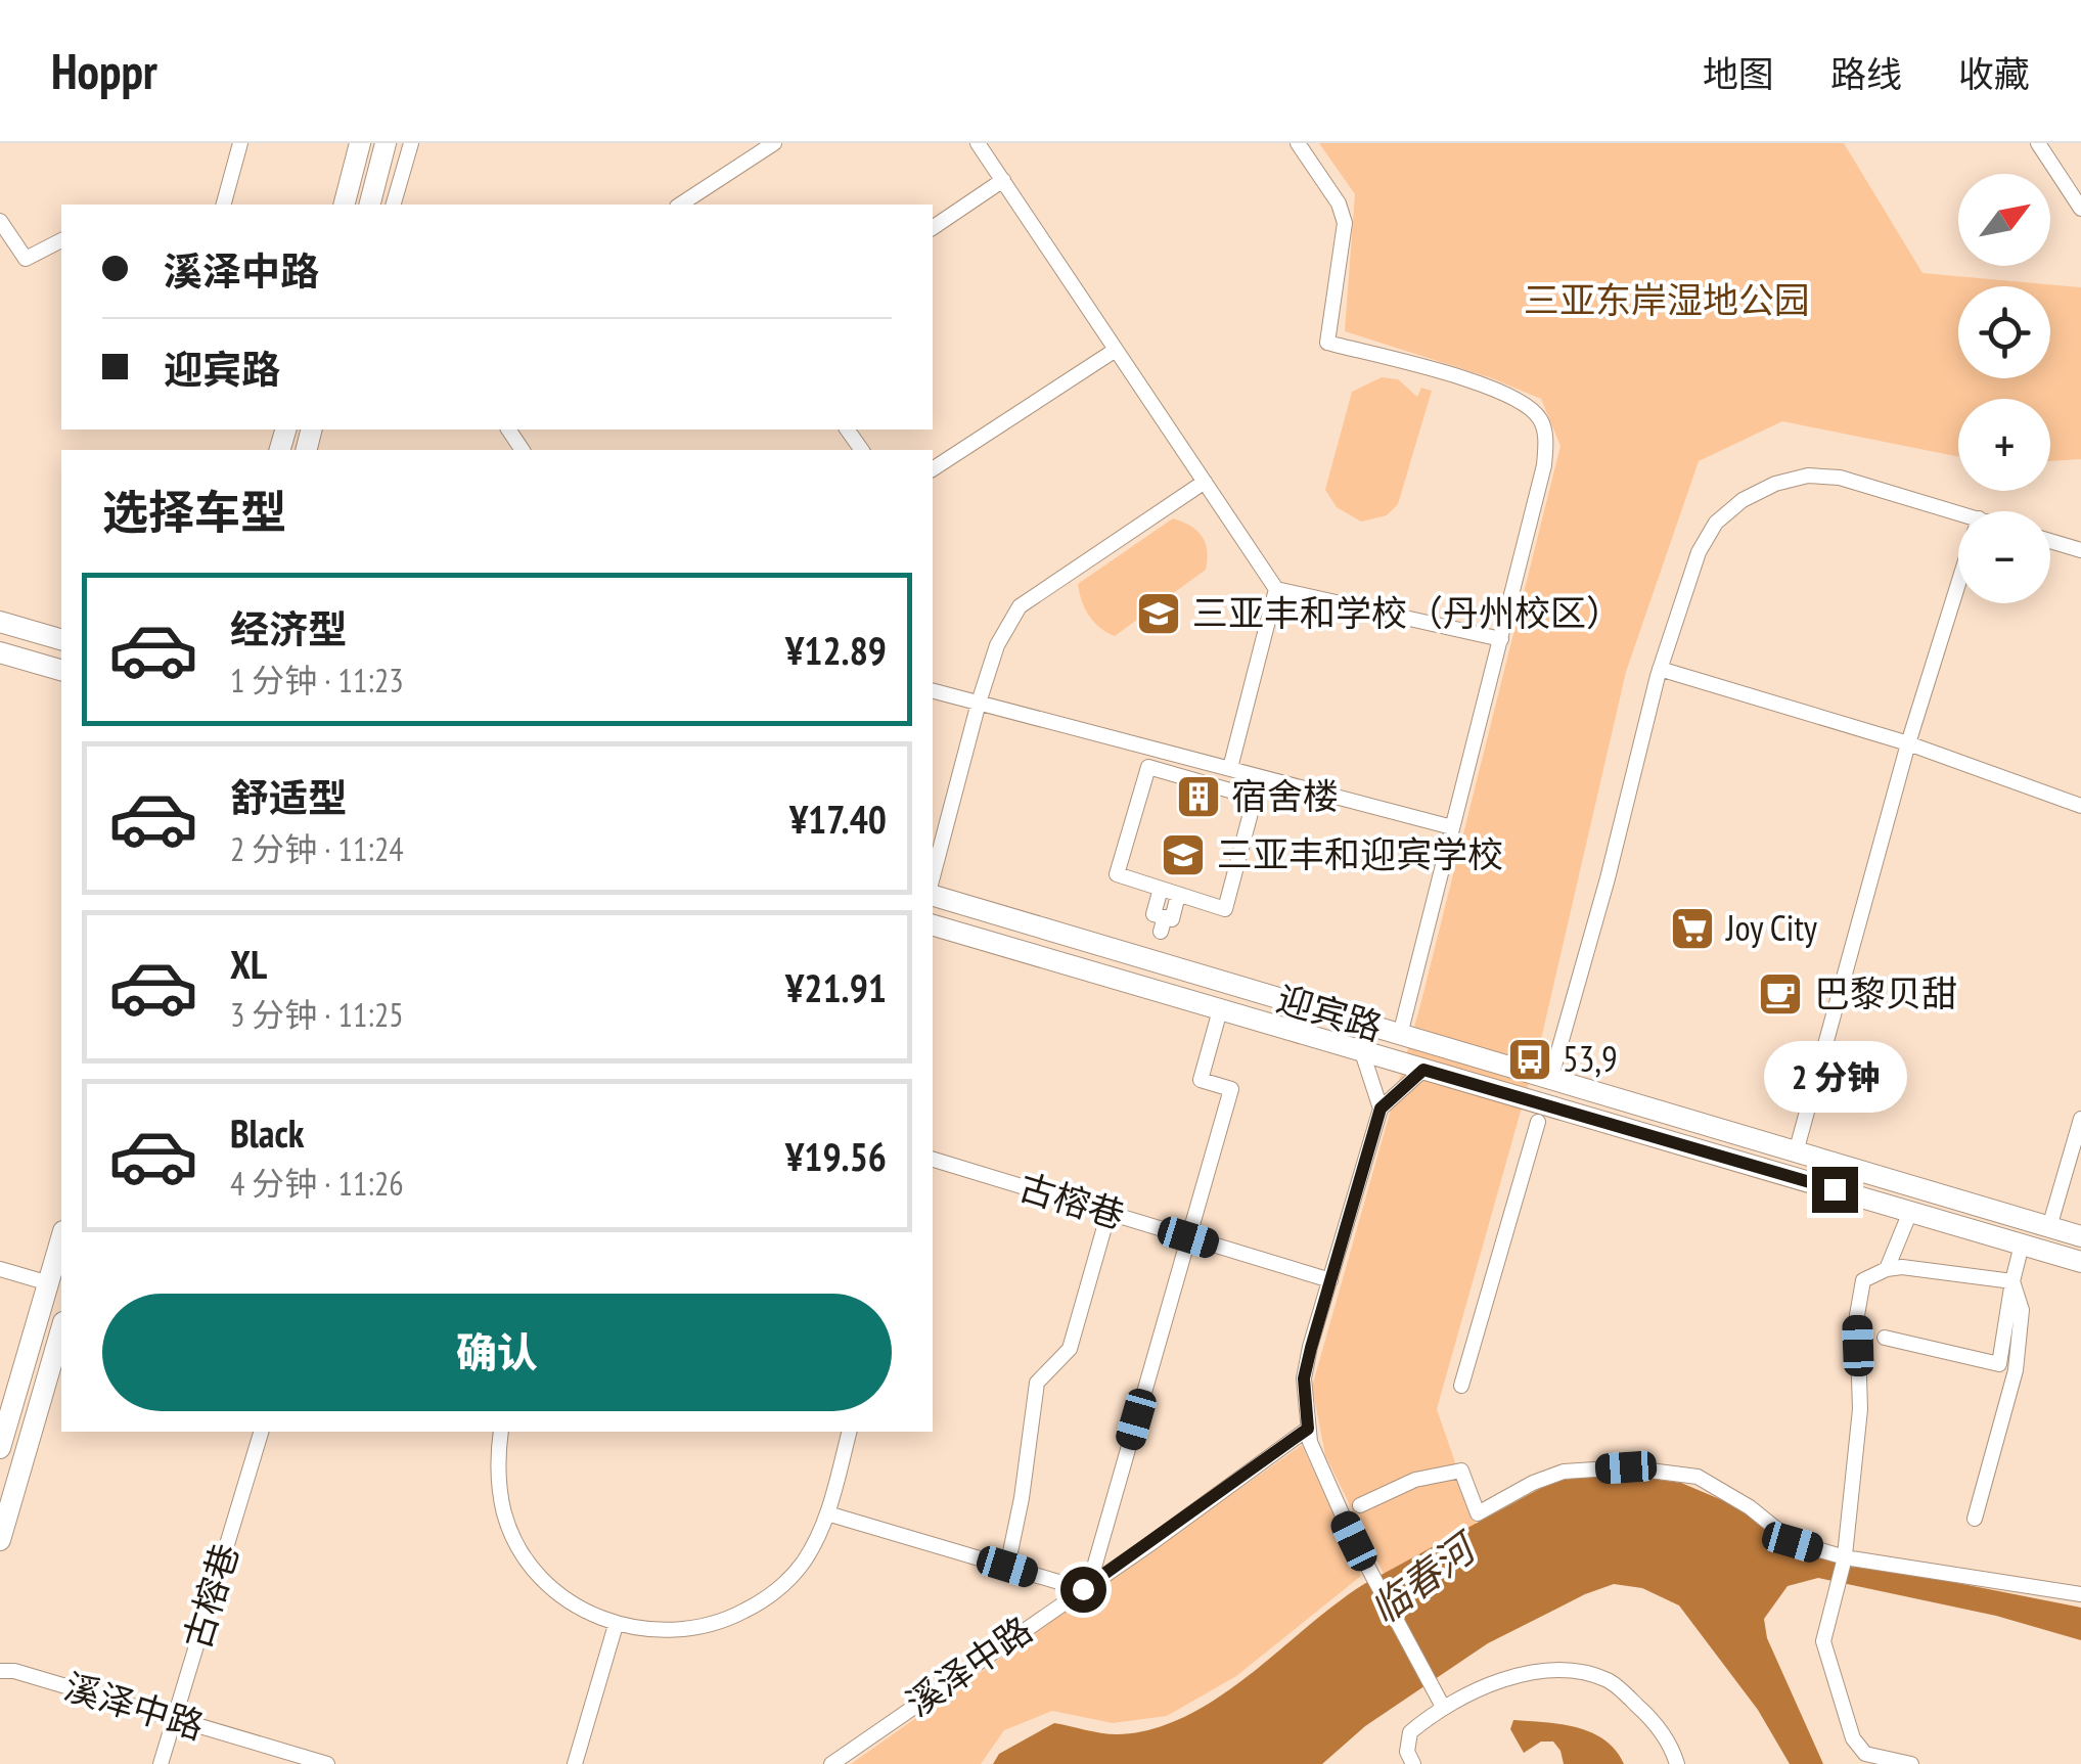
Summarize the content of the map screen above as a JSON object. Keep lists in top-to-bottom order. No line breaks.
{"streets":{"highway":["迎宾路"],"street":["古榕巷","溪泽中路"]},"crossings":[["古榕巷","溪泽中路"]],"water":["临春河"],"parks":["三亚东岸湿地公园"],"places":{"school or university":["三亚丰和学校（丹州校区）","三亚丰和迎宾学校"],"building":["宿舍楼"],"supermarket":["Joy City"],"cafe":["巴黎贝甜"],"bus stop":["53,9"]},"north":"top right","page":{"header":"Hoppr","nav":["地图","路线","收藏"],"map_buttons":["+","−"],"banner":["溪泽中路","迎宾路"],"heading":"选择车型","list":[{"name":"经济型","note":"1 分钟 · 11:23","value":"¥12.89"},{"name":"舒适型","note":"2 分钟 · 11:24","value":"¥17.40"},{"name":"XL","note":"3 分钟 · 11:25","value":"¥21.91"},{"name":"Black","note":"4 分钟 · 11:26","value":"¥19.56"}],"bubble":"2 分钟","buttons":"确认"}}
